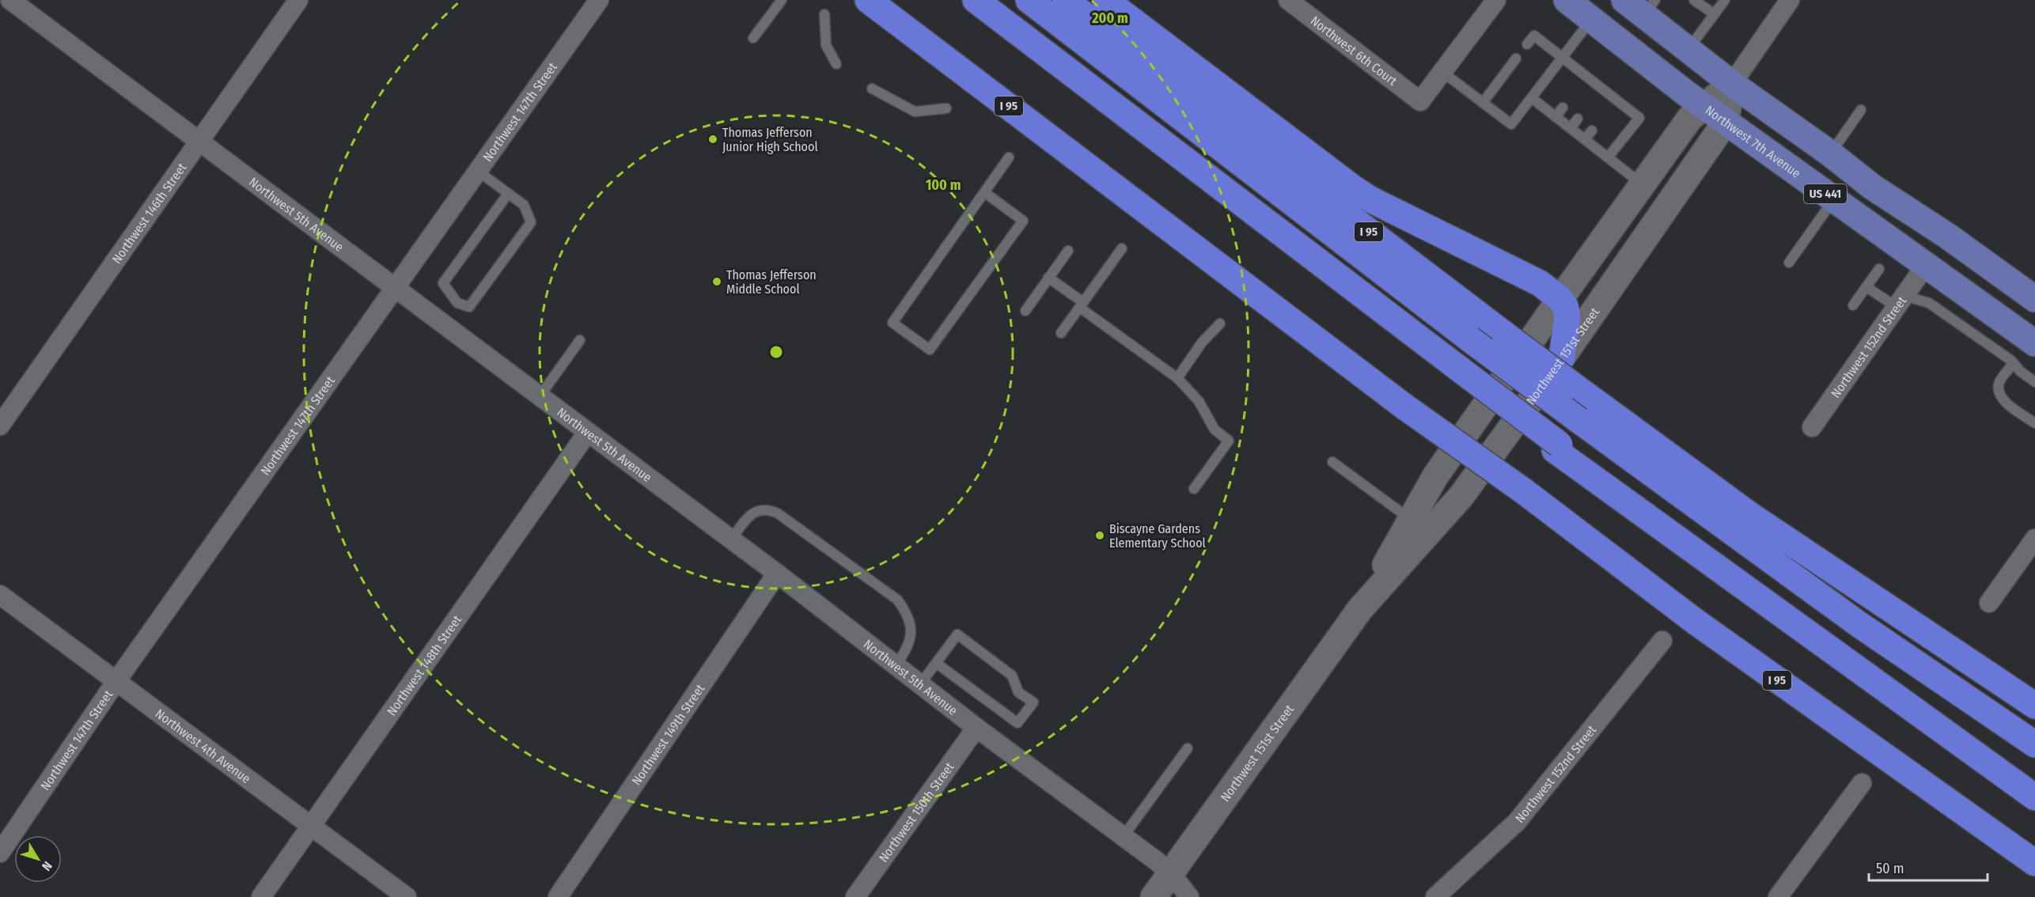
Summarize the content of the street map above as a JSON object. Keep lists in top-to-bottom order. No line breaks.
{"streets":{"highway":["I 95"],"main road":["Northwest 7th Avenue","US 441"],"street":["Northwest 6th Court","Northwest 147th Street","Northwest 146th Street","Northwest 5th Avenue","Northwest 152nd Street","Northwest 151st Street","Northwest 148th Street","Northwest 149th Street","Northwest 4th Avenue","Northwest 150th Street"]},"crossings":[["Northwest 147th Street","Northwest 5th Avenue"],["Northwest 147th Street","Northwest 4th Avenue"],["Northwest 7th Avenue","Northwest 152nd Street"],["Northwest 7th Avenue","Northwest 151st Street"],["US 441","Northwest 151st Street"],["Northwest 146th Street","Northwest 5th Avenue"],["Northwest 5th Avenue","Northwest 151st Street"],["Northwest 5th Avenue","Northwest 148th Street"],["Northwest 5th Avenue","Northwest 149th Street"],["Northwest 5th Avenue","Northwest 150th Street"],["Northwest 148th Street","Northwest 4th Avenue"]],"places":["Thomas Jefferson Junior High School","Thomas Jefferson Middle School","Biscayne Gardens Elementary School"],"scale_bar":"50 m","north":"bottom right","rings":["200 m","100 m"]}
